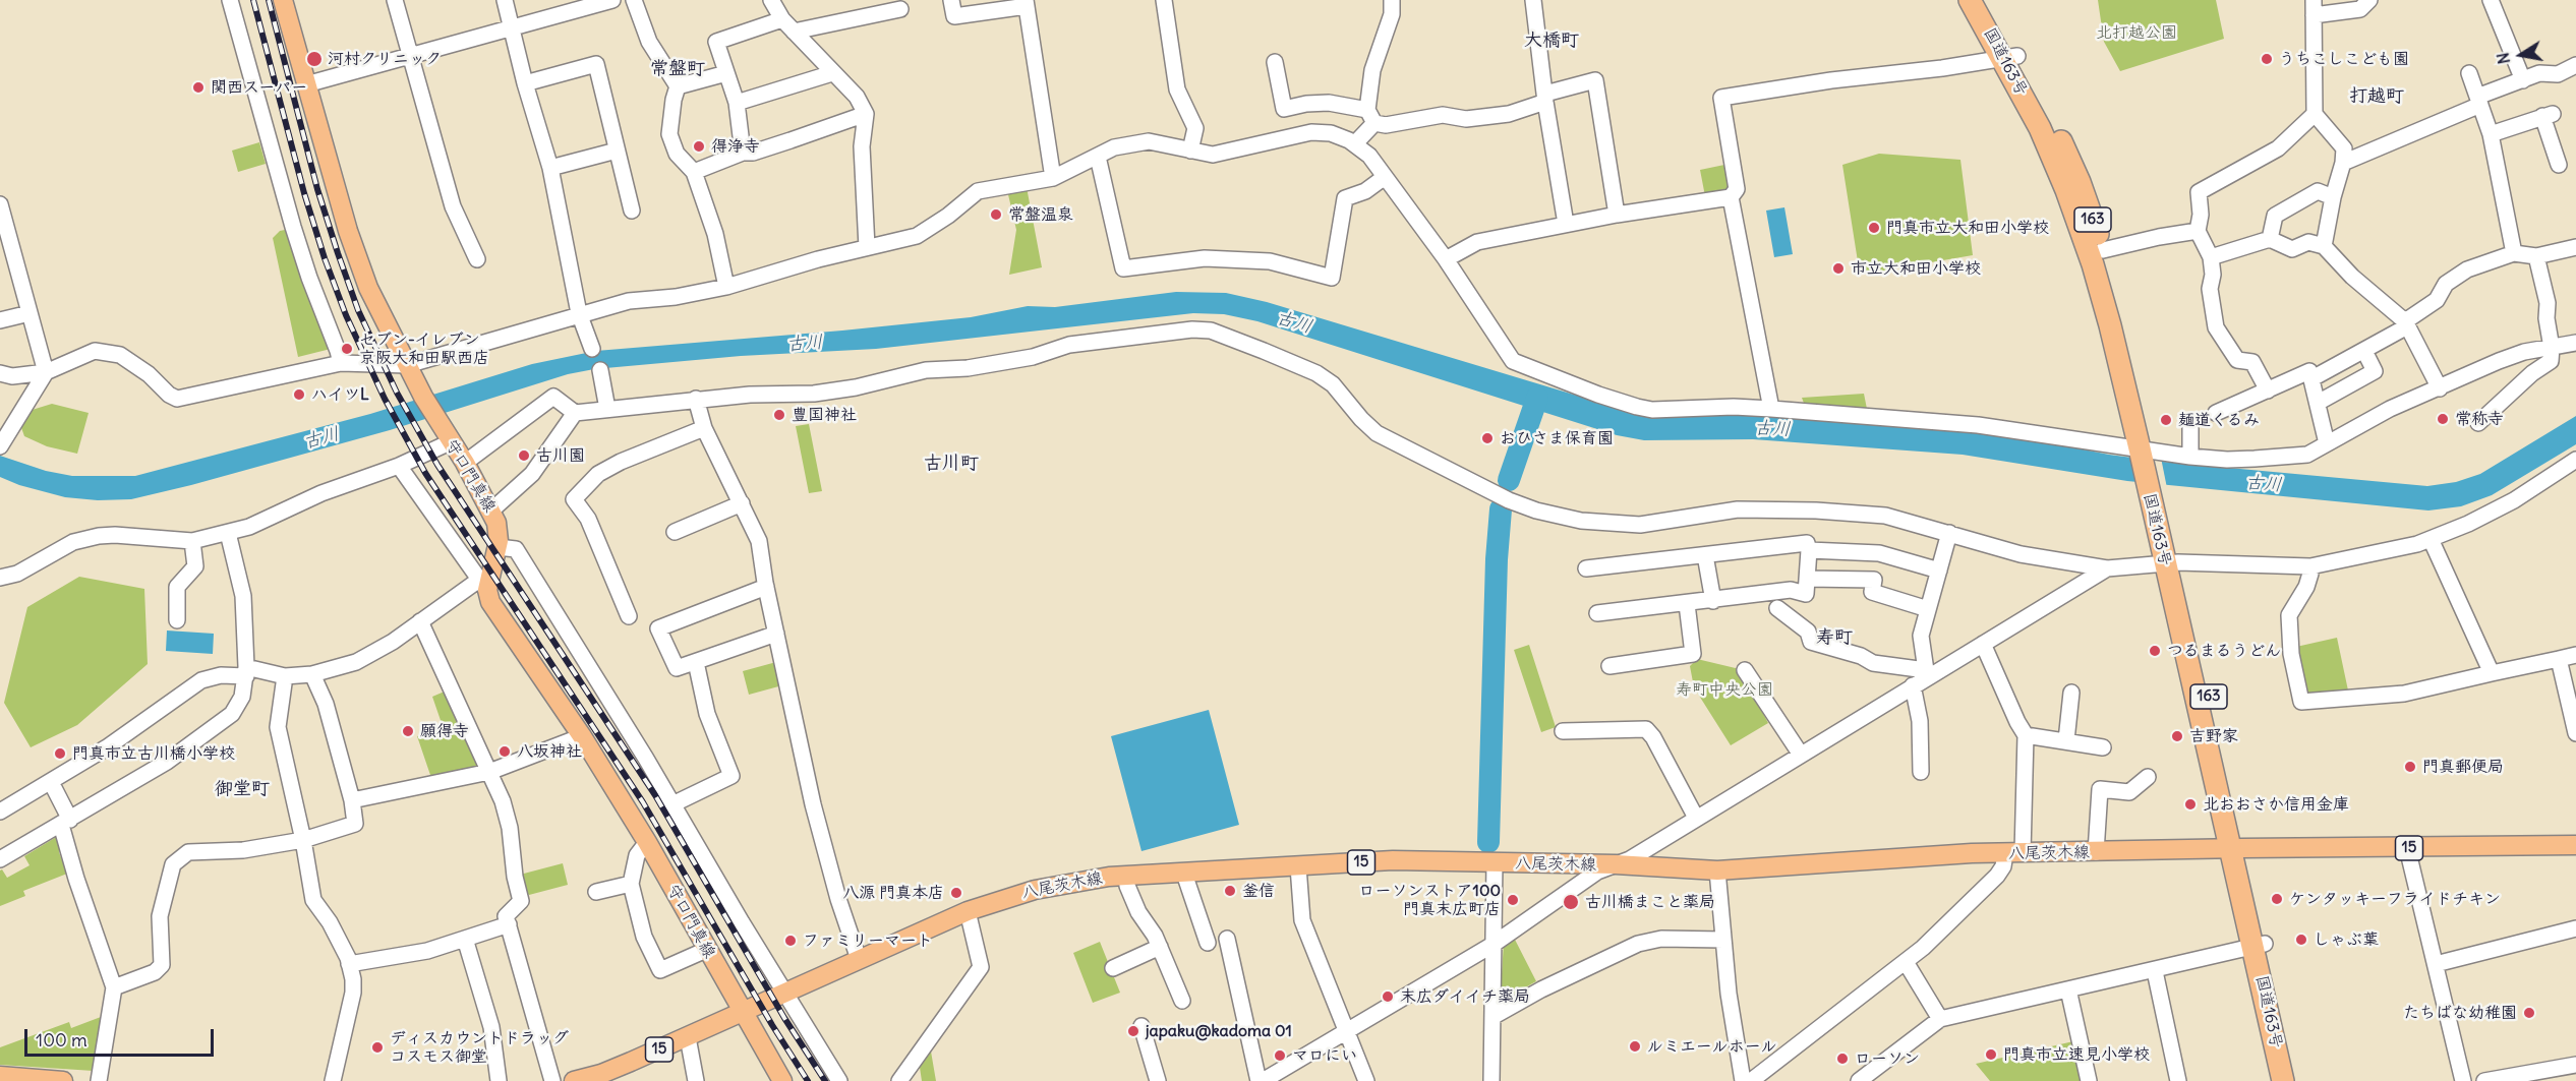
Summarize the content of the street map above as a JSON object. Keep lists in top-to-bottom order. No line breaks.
{"streets":{"highway":["国道163号","163"],"main road":["守口門真線","15","八尾茨木線"]},"crossings":[["国道163号","八尾茨木線"],["守口門真線","八尾茨木線"]],"districts":["大橋町","常盤町","打越町","古川町","寿町","御堂町"],"water":["古川"],"parks":["北打越公園","寿町中央公園"],"places":["河村クリニック","うちこしこども園","関西スーパー","得浄寺","常盤温泉","門真市立大和田小学校","市立大和田小学校","セブン-イレブン 京阪大和田駅西店","ハイツL","豊国神社","常称寺","麺道くるみ","おひさま保育園","古川園","つるまるうどん","願得寺","吉野家","八坂神社","門真市立古川橋小学校","門真郵便局","北おおさか信用金庫","釜信","八源 門真本店","ケンタッキーフライドチキン","ローソンストア100 門真末広町店","古川橋まこと薬局","しゃぶ葉","ファミリーマート","末広ダイイチ薬局","たちばな幼稚園","japaku@kadoma 01","ルミエールホール","ディスカウントドラッグ コスモス御堂","門真市立速見小学校","マロにい","ローソン"],"scale_bar":"100 m","north":"left"}
